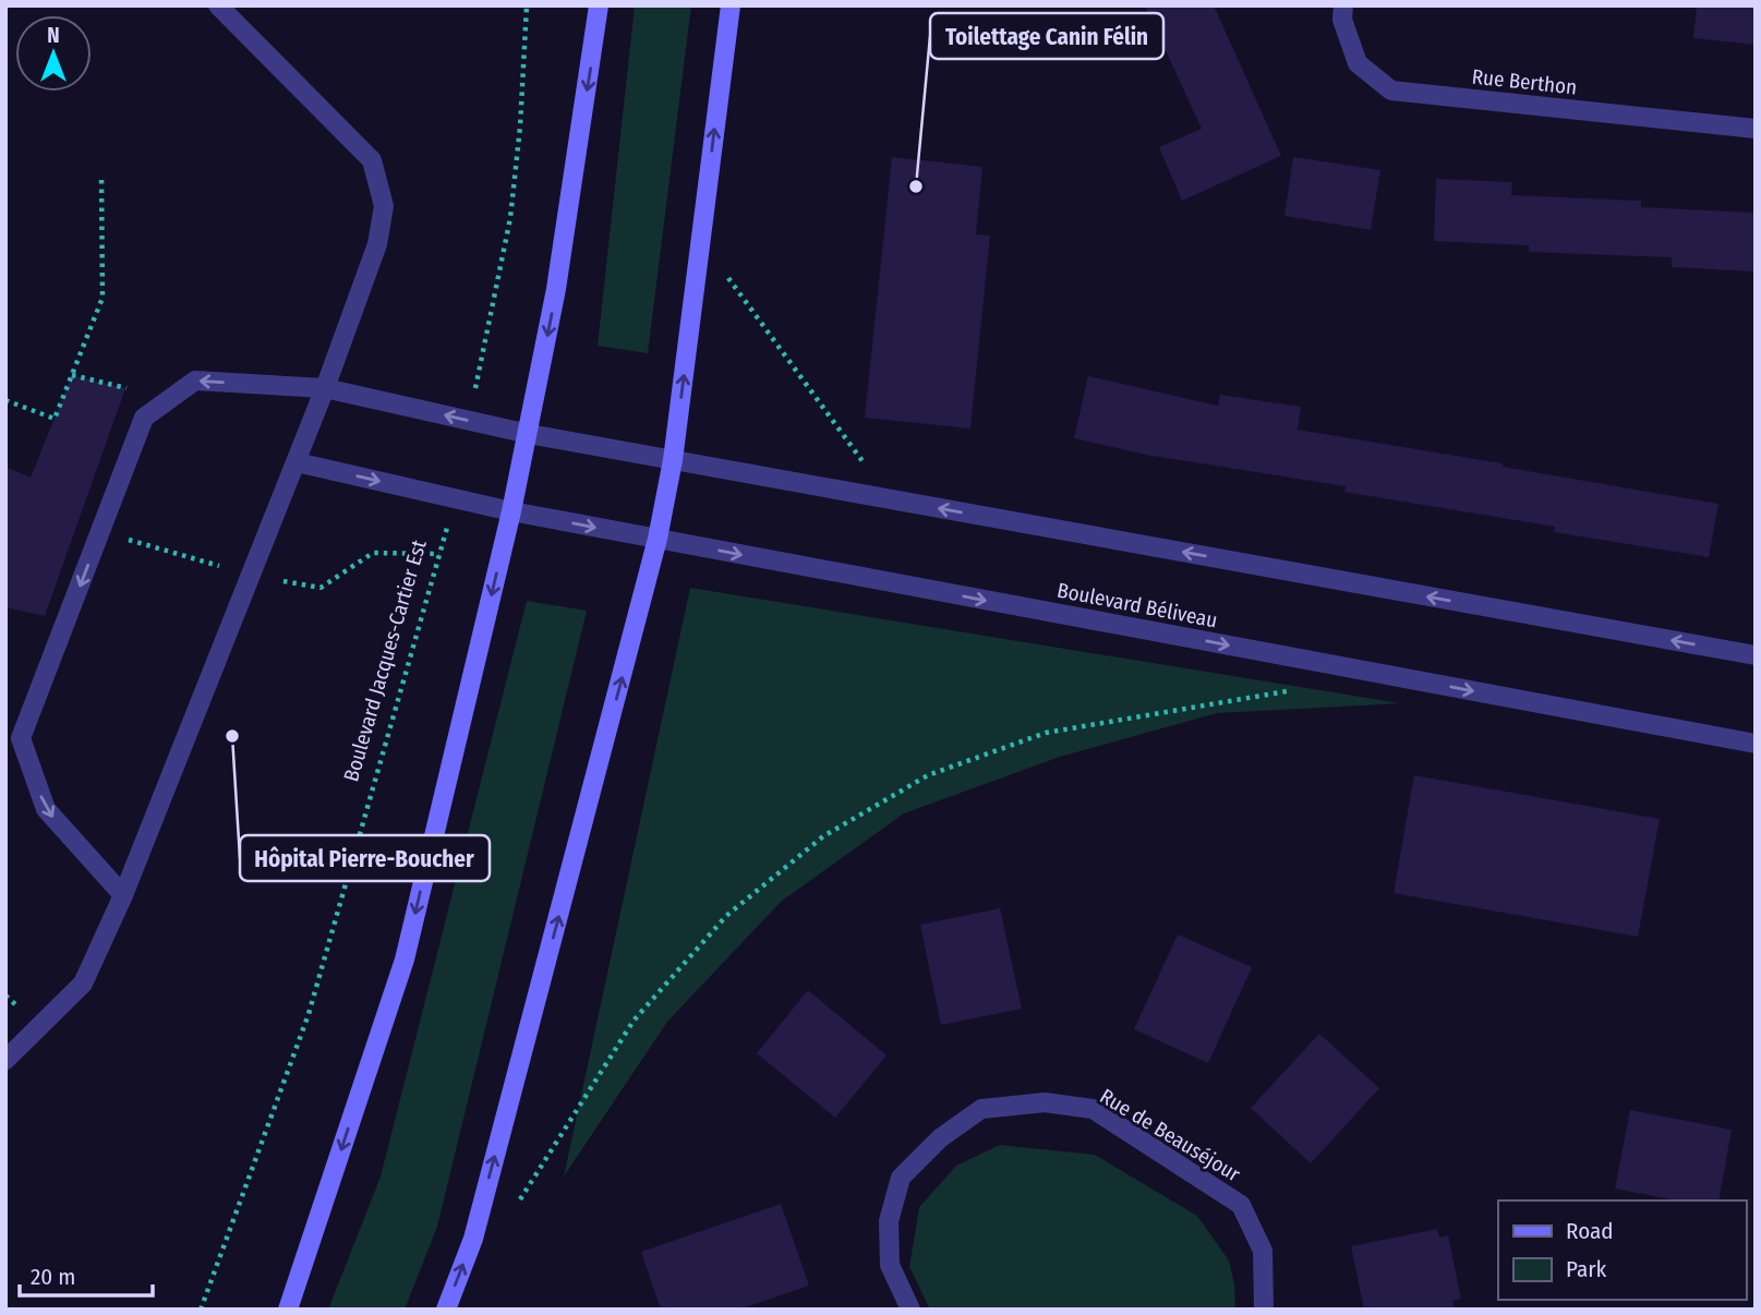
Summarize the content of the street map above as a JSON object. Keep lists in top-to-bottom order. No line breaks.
{"streets":{"street":["Rue Berthon","Boulevard Béliveau","Rue de Beauséjour"],"path":["Boulevard Jacques-Cartier Est"]},"crossings":[["Boulevard Béliveau","Boulevard Jacques-Cartier Est"]],"places":["Toilettage Canin Félin","Hôpital Pierre-Boucher"],"legend":["Road","Park"],"scale_bar":"20 m","north":"top"}
